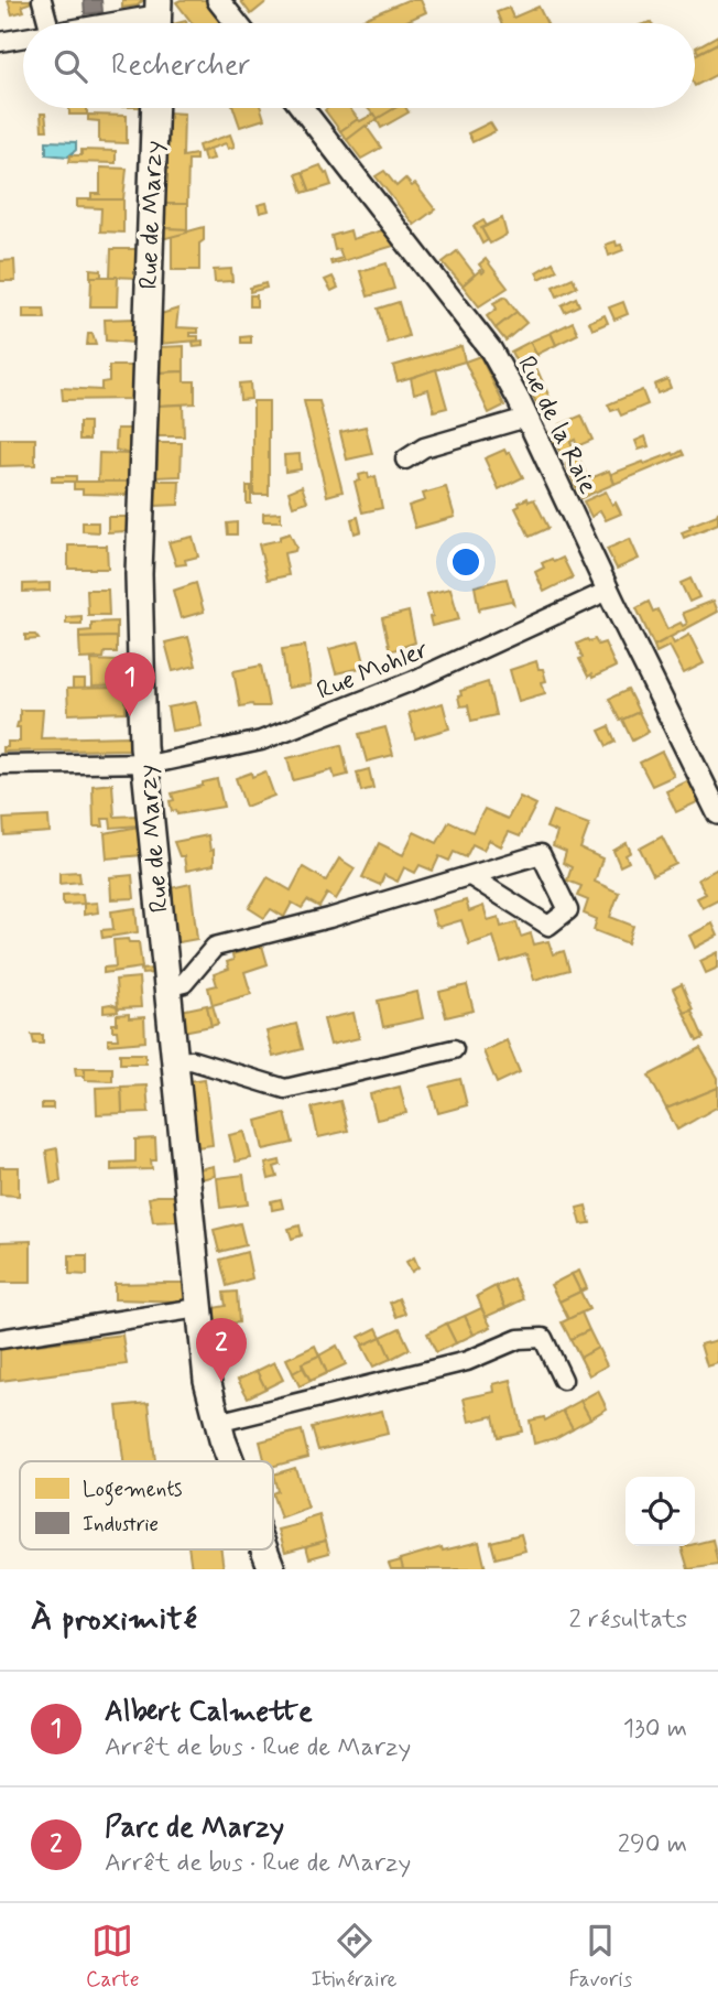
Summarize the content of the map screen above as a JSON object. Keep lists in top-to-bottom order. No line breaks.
{"streets":{"main road":["Rue de Marzy"],"street":["Rue de la Raie","Rue Mohler"]},"crossings":[["Rue de Marzy","Rue Mohler"],["Rue de la Raie","Rue Mohler"]],"legend":["Logements","Industrie"],"page":{"search":"Rechercher","pins":["1","2"],"heading":["À proximité","2 résultats"],"list":[{"mark":"1","name":"Albert Calmette","note":"Arrêt de bus · Rue de Marzy","value":"130 m"},{"mark":"2","name":"Parc de Marzy","note":"Arrêt de bus · Rue de Marzy","value":"290 m"}],"nav":["Carte","Itinéraire","Favoris"]}}
